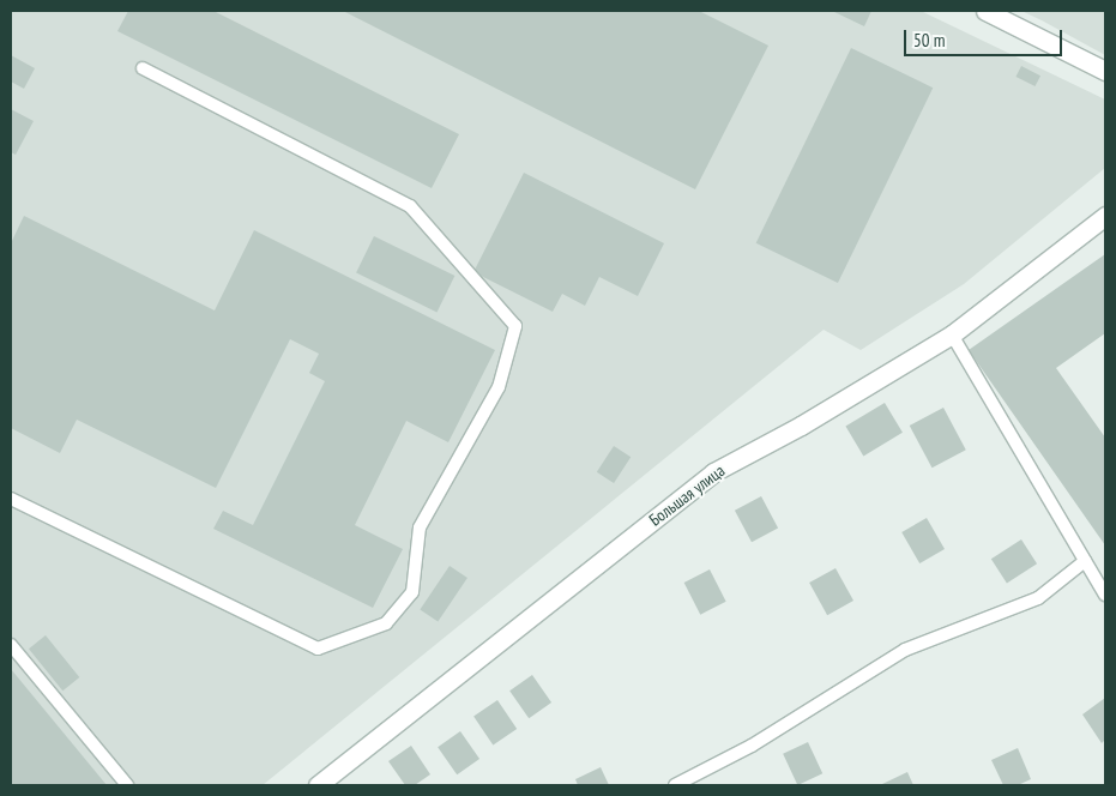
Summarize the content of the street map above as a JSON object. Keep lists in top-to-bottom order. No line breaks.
{"streets":{"street":["Большая улица"]},"scale_bar":"50 m"}
